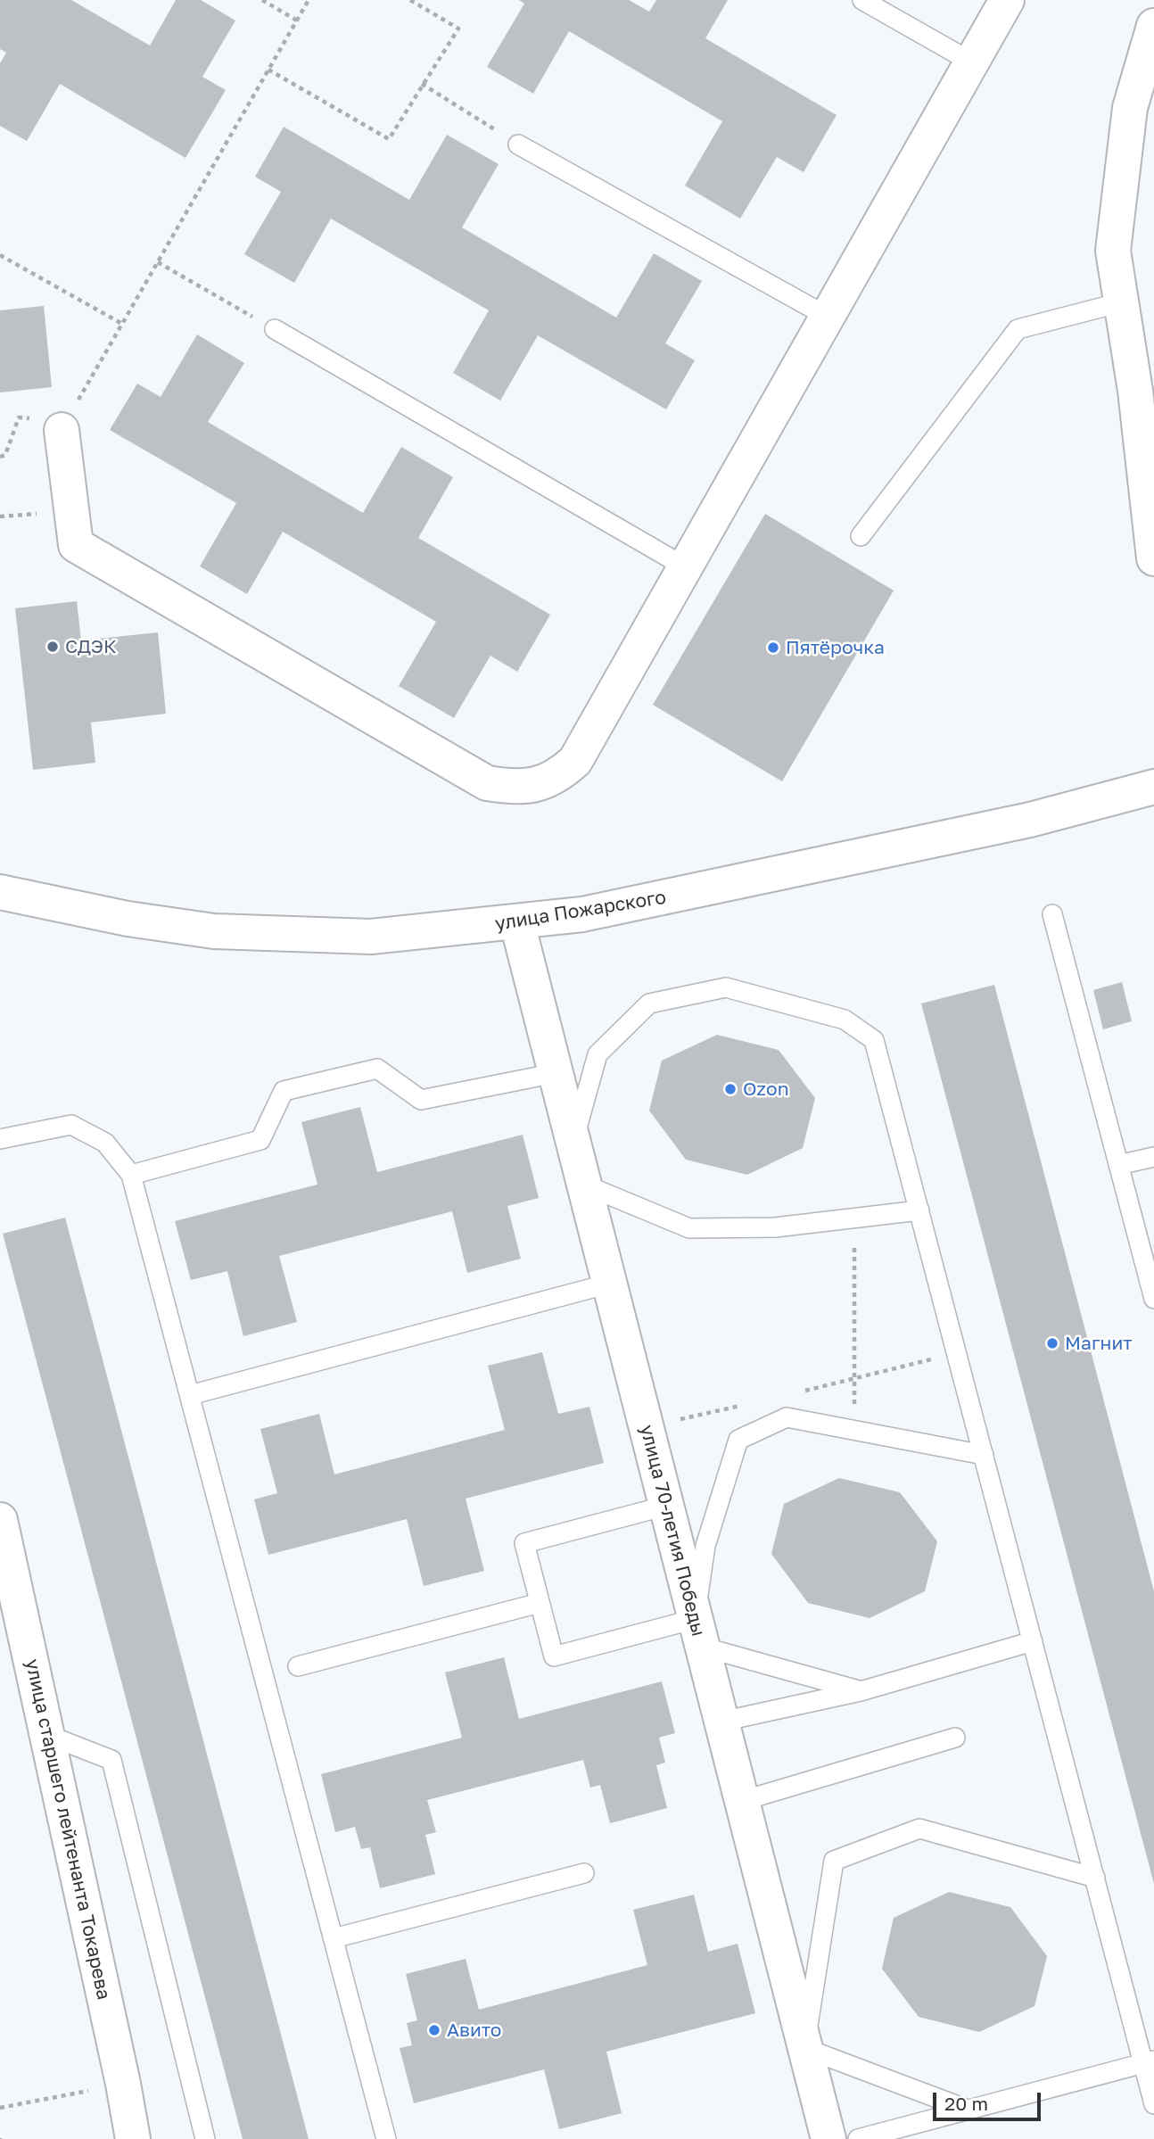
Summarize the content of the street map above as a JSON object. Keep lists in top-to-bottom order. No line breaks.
{"streets":{"street":["улица Пожарского","улица 70-летия Победы","улица старшего лейтенанта Токарева"]},"crossings":[["улица Пожарского","улица 70-летия Победы"]],"places":["СДЭК","Пятёрочка","Ozon","Магнит","Авито"],"scale_bar":"20 m"}
